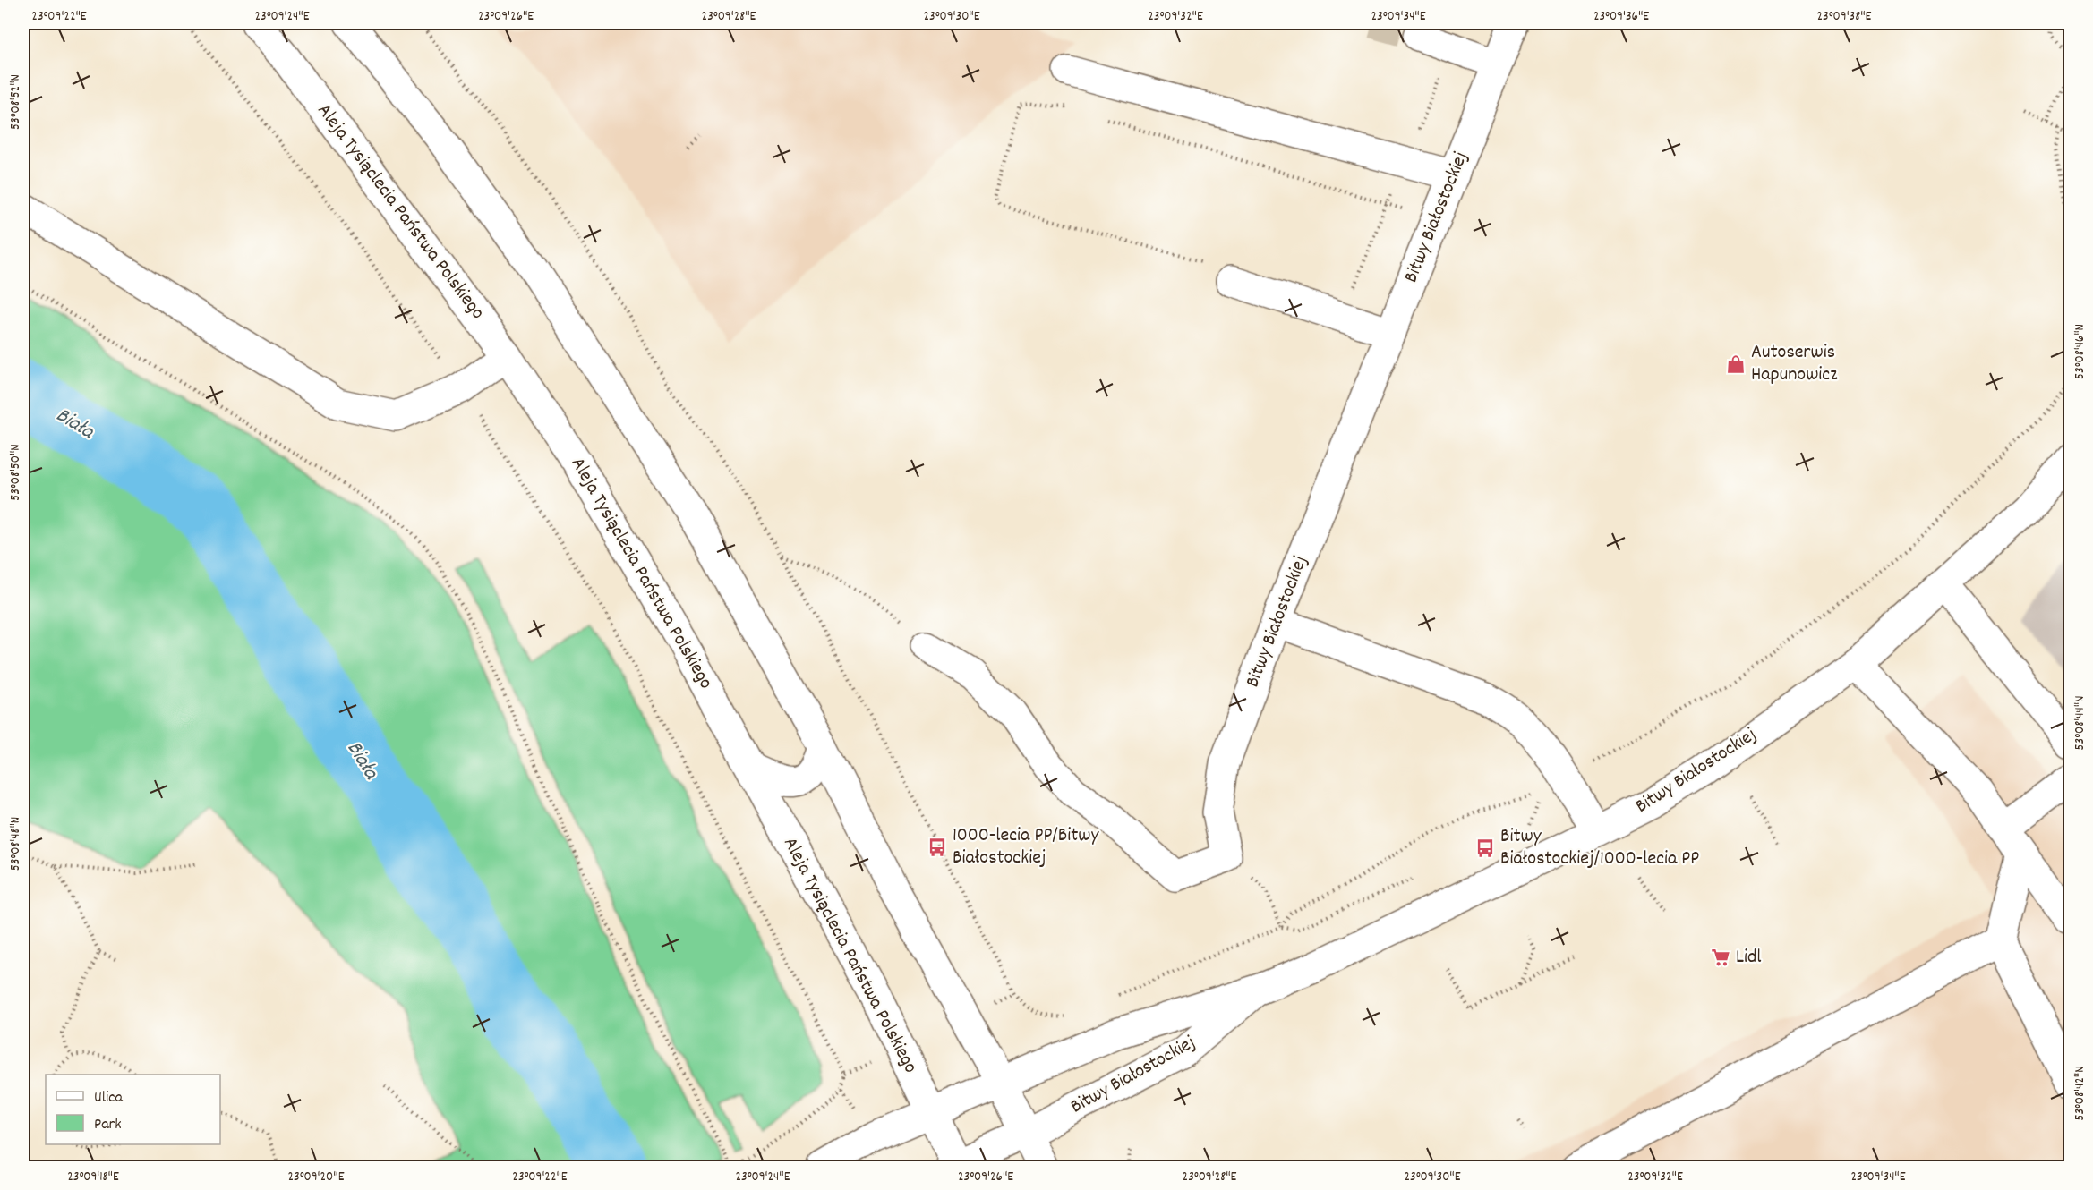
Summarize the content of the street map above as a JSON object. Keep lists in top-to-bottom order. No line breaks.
{"streets":{"street":["Aleja Tysiąclecia Państwa Polskiego","Bitwy Białostockiej"]},"crossings":[["Aleja Tysiąclecia Państwa Polskiego","Bitwy Białostockiej"]],"water":["Biała"],"places":{"shop":["Autoserwis Hapunowicz"],"bus stop":["1000-lecia PP/Bitwy Białostockiej","Bitwy Białostockiej/1000-lecia PP"],"supermarket":["Lidl"]},"legend":["Ulica","Park"],"coordinates":["23°09'22\"E","23°09'24\"E","23°09'26\"E","23°09'28\"E","23°09'30\"E","23°09'32\"E","23°09'34\"E","23°09'36\"E","23°09'38\"E","53°08'52\"N","53°08'46\"N","53°08'50\"N","53°08'44\"N","53°08'48\"N","53°08'42\"N","23°09'18\"E","23°09'20\"E"]}
